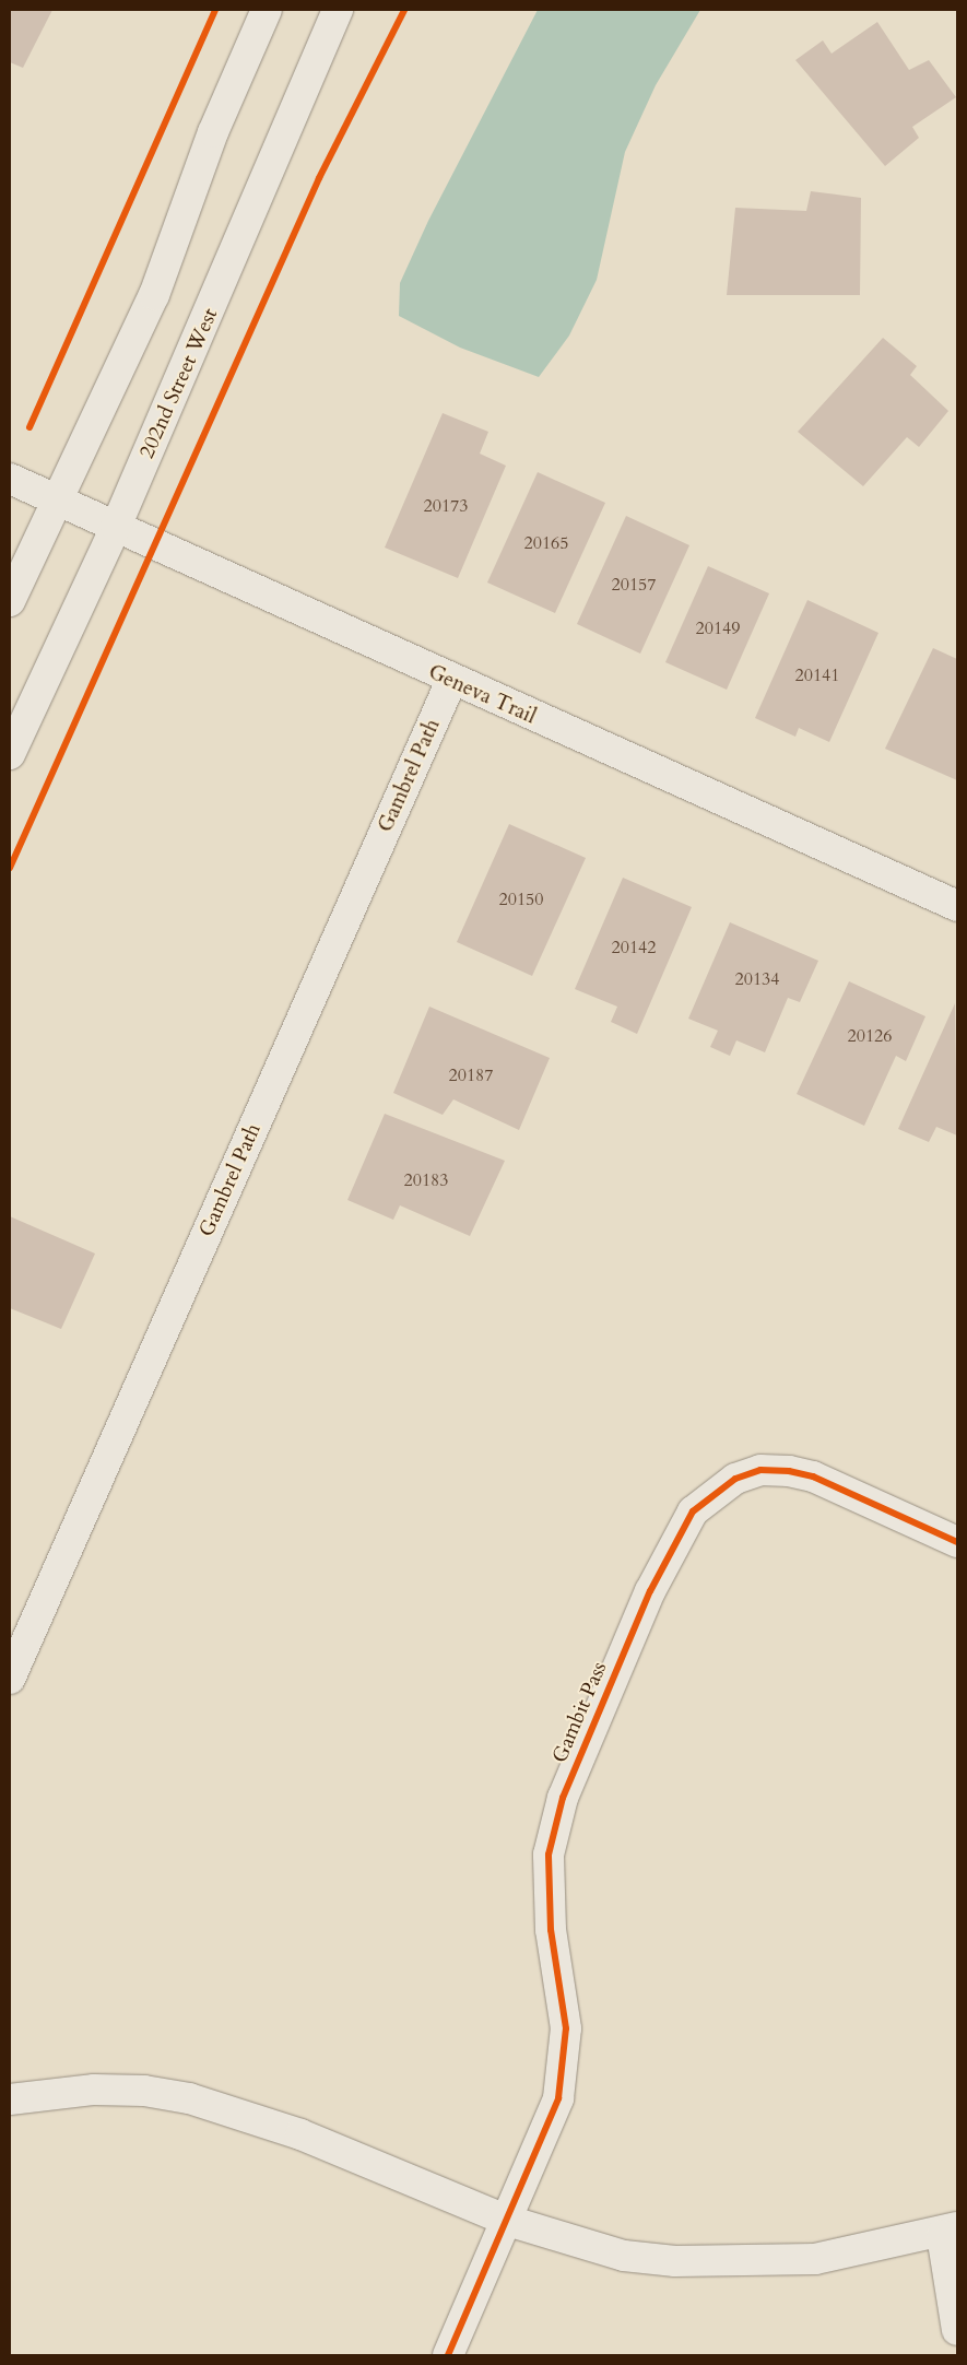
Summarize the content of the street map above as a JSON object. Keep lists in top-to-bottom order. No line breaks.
{"streets":{"street":["202nd Street West","Geneva Trail","Gambrel Path","Gambit Pass"]},"crossings":[["202nd Street West","Geneva Trail"],["Geneva Trail","Gambrel Path"]],"house_numbers":["20173","20165","20157","20149","20141","20150","20142","20134","20126","20187","20183"]}
